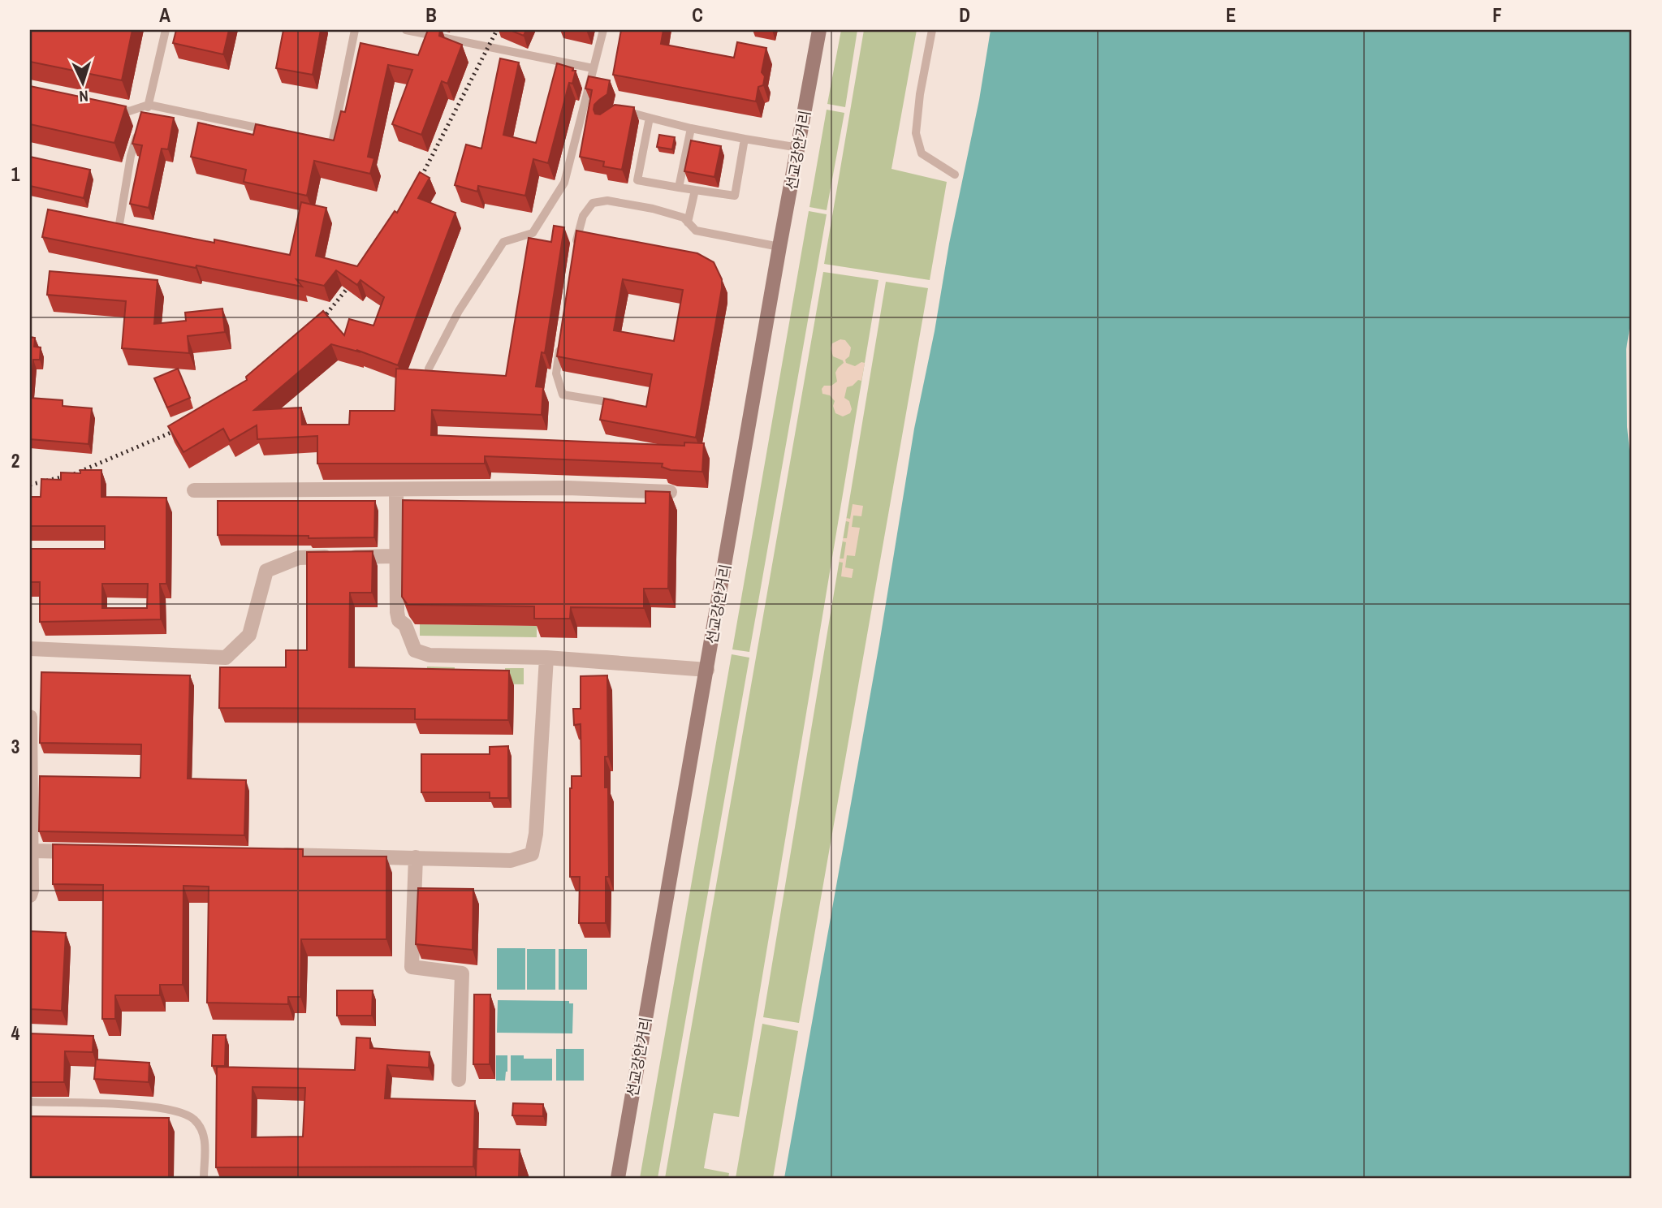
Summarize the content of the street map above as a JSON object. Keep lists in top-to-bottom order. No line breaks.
{"streets":{"main road":["선교강안거리"]},"north":"bottom","grid":{"columns":["A","B","C","D","E","F"],"rows":["1","2","3","4"]}}
